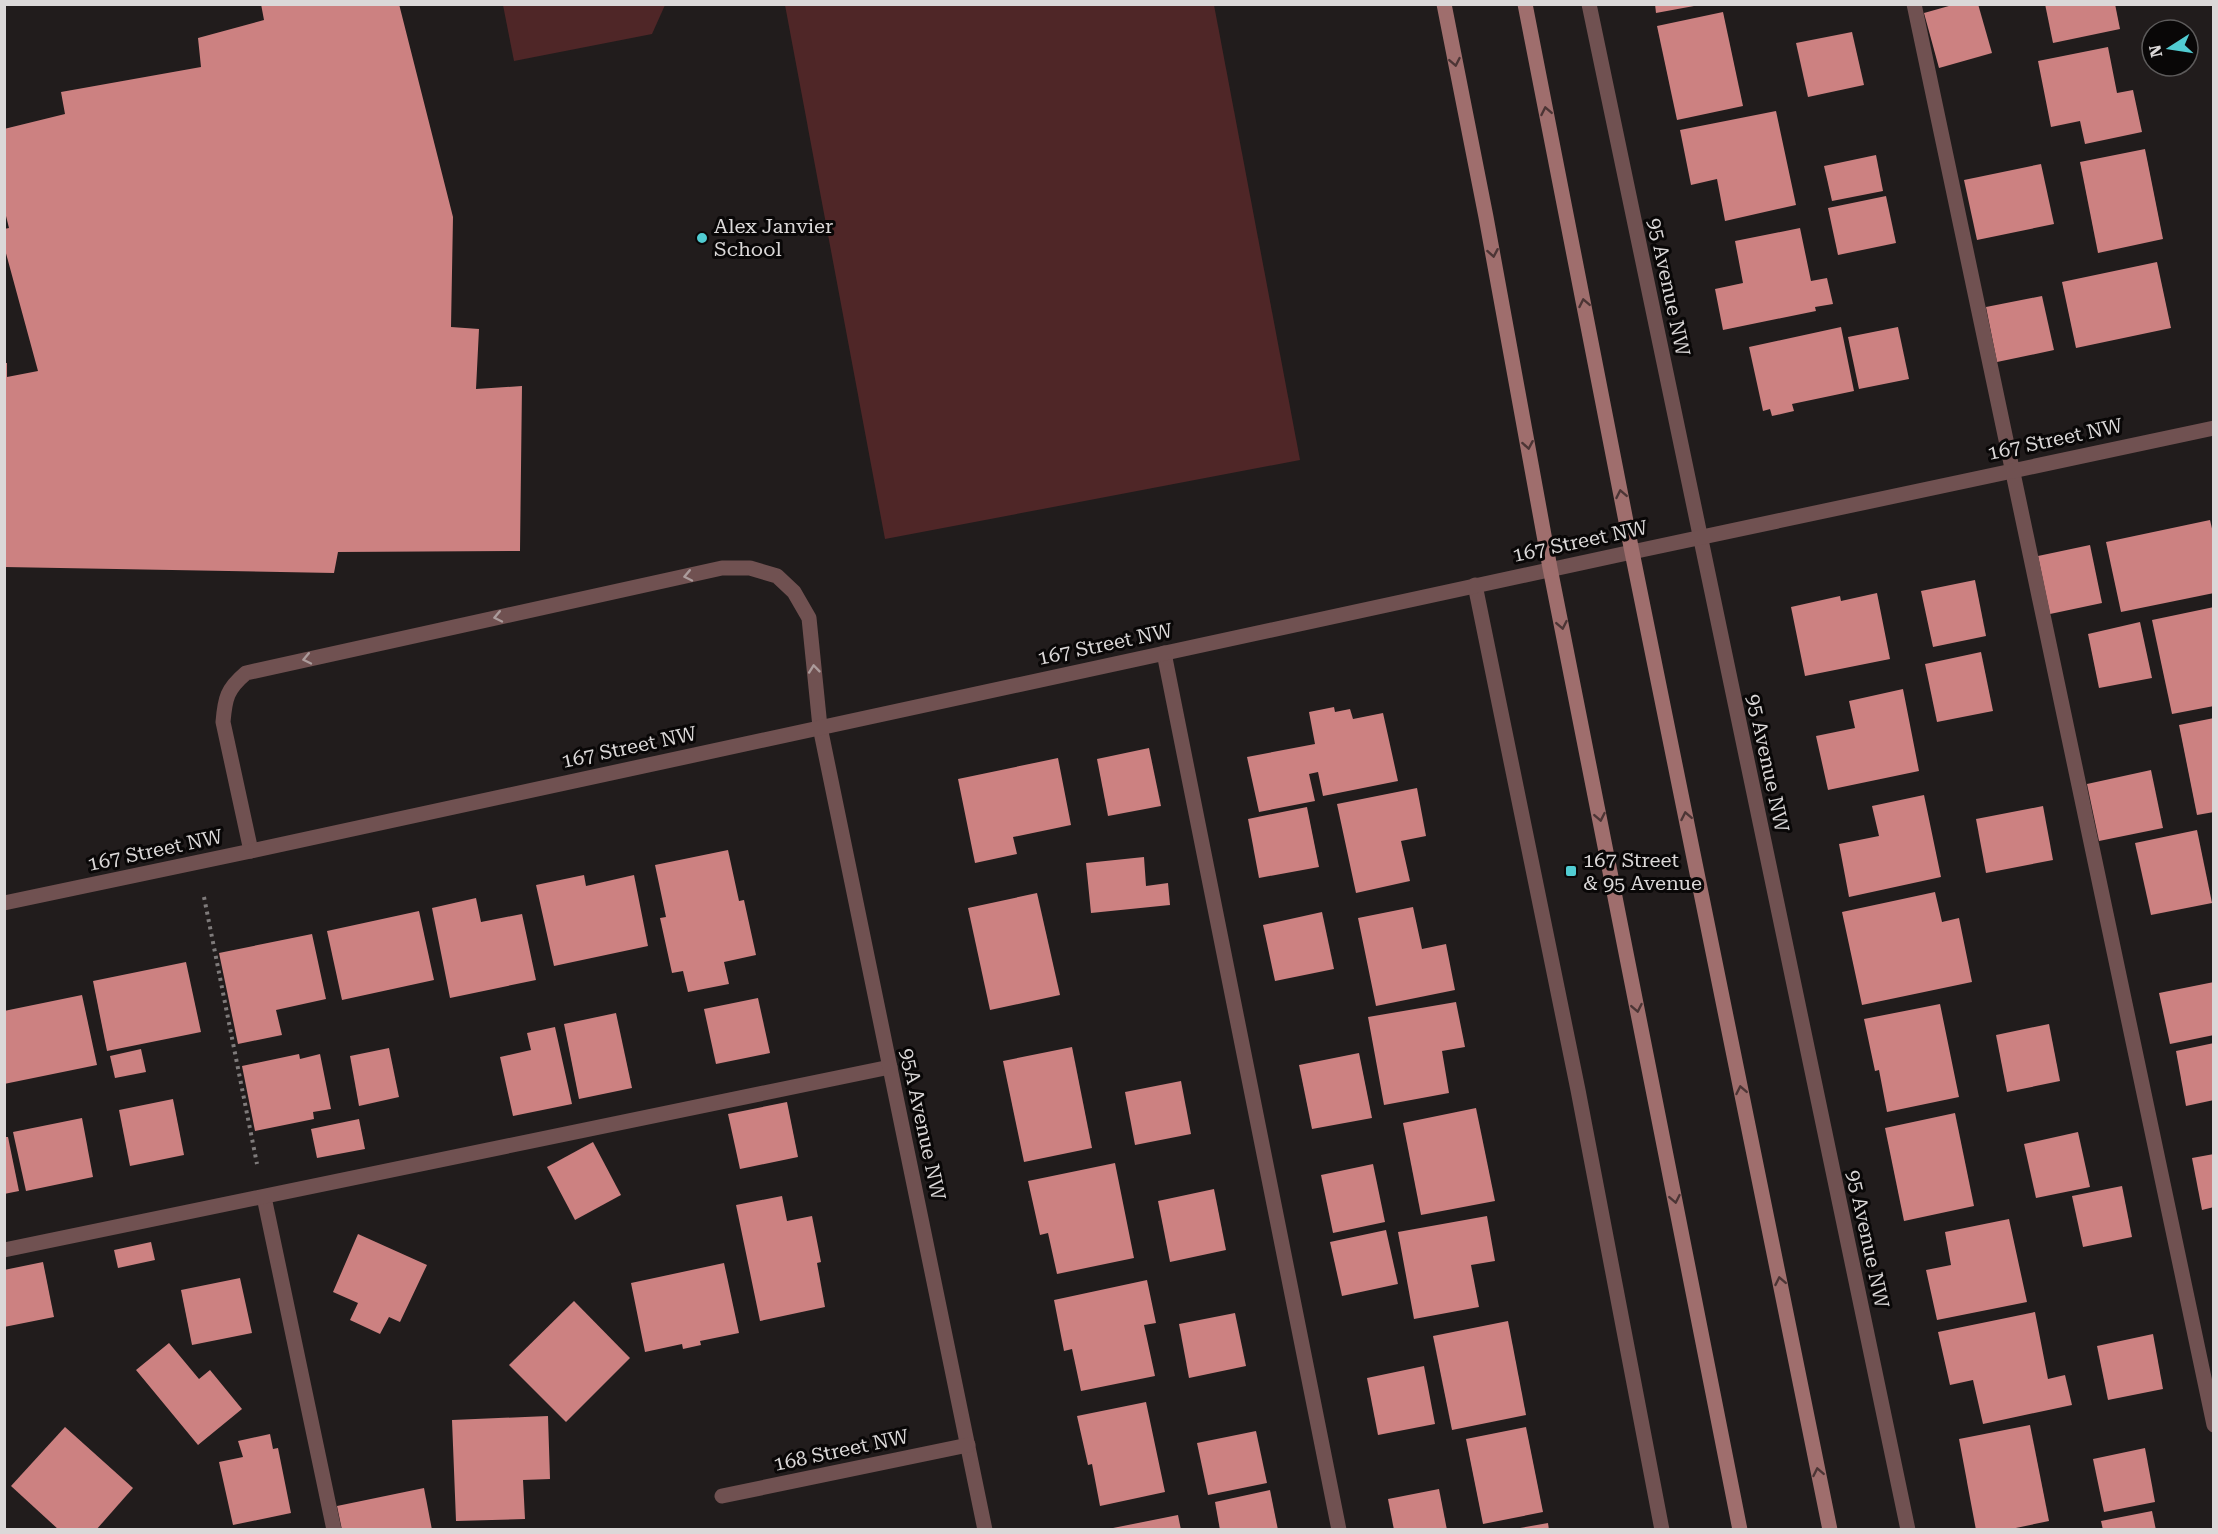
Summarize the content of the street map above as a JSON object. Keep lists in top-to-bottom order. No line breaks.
{"streets":{"street":["95 Avenue NW","167 Street NW","95A Avenue NW","168 Street NW"]},"crossings":[["95 Avenue NW","167 Street NW"],["167 Street NW","95A Avenue NW"],["95A Avenue NW","168 Street NW"]],"places":{"other":["Alex Janvier School"],"transit":["167 Street & 95 Avenue"]},"north":"left"}
